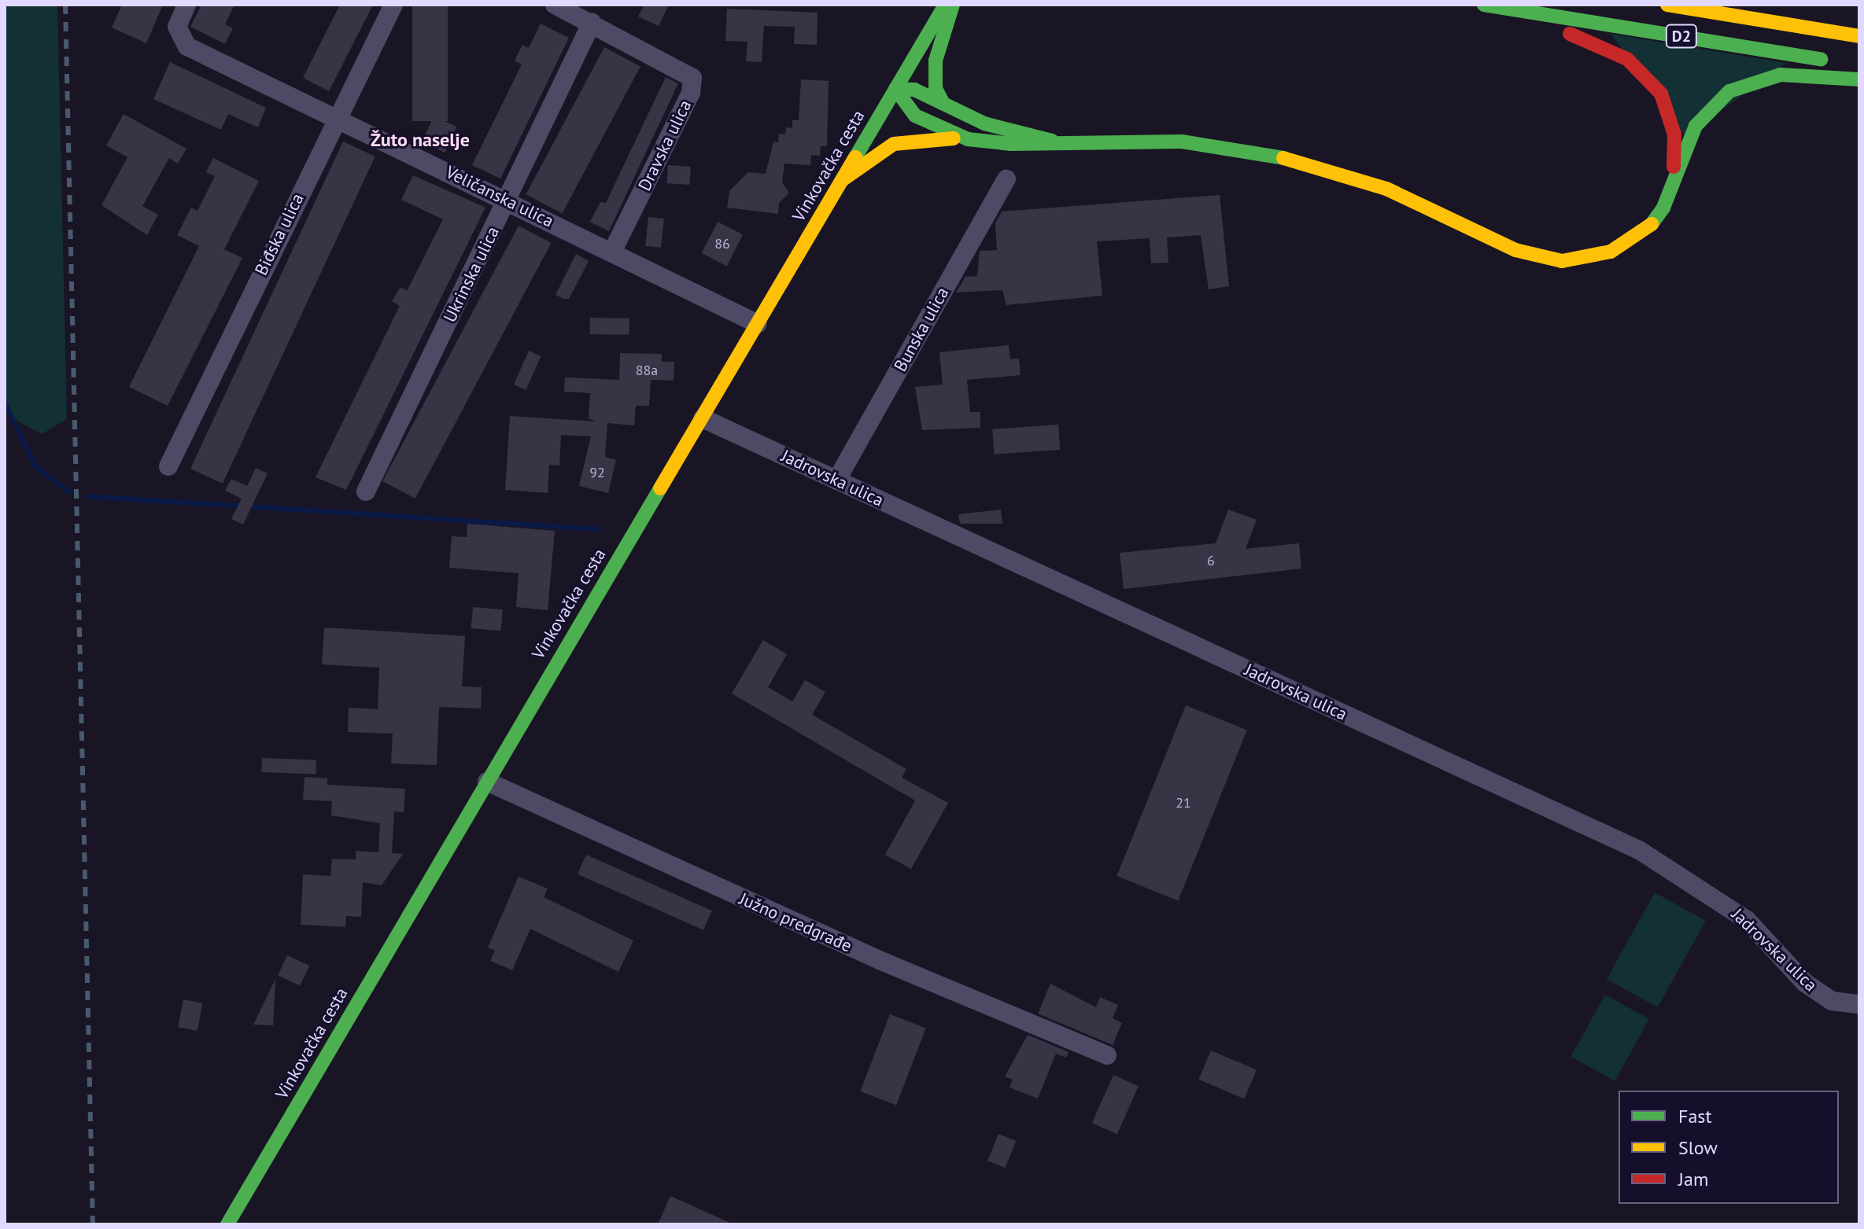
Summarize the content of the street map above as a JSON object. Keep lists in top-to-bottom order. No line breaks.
{"streets":{"main road":["D2","Vinkovačka cesta"],"street":["Dravska ulica","Veličanska ulica","Biđska ulica","Ukrinska ulica","Bunska ulica","Jadrovska ulica","Južno predgrađe"]},"crossings":[["Dravska ulica","Veličanska ulica"],["Dravska ulica","Ukrinska ulica"],["Vinkovačka cesta","Veličanska ulica"],["Vinkovačka cesta","Jadrovska ulica"],["Vinkovačka cesta","Južno predgrađe"],["Veličanska ulica","Biđska ulica"],["Veličanska ulica","Ukrinska ulica"],["Bunska ulica","Jadrovska ulica"]],"districts":["Žuto naselje"],"house_numbers":["86","88a","92","6","21"],"legend":["Fast","Slow","Jam"]}
